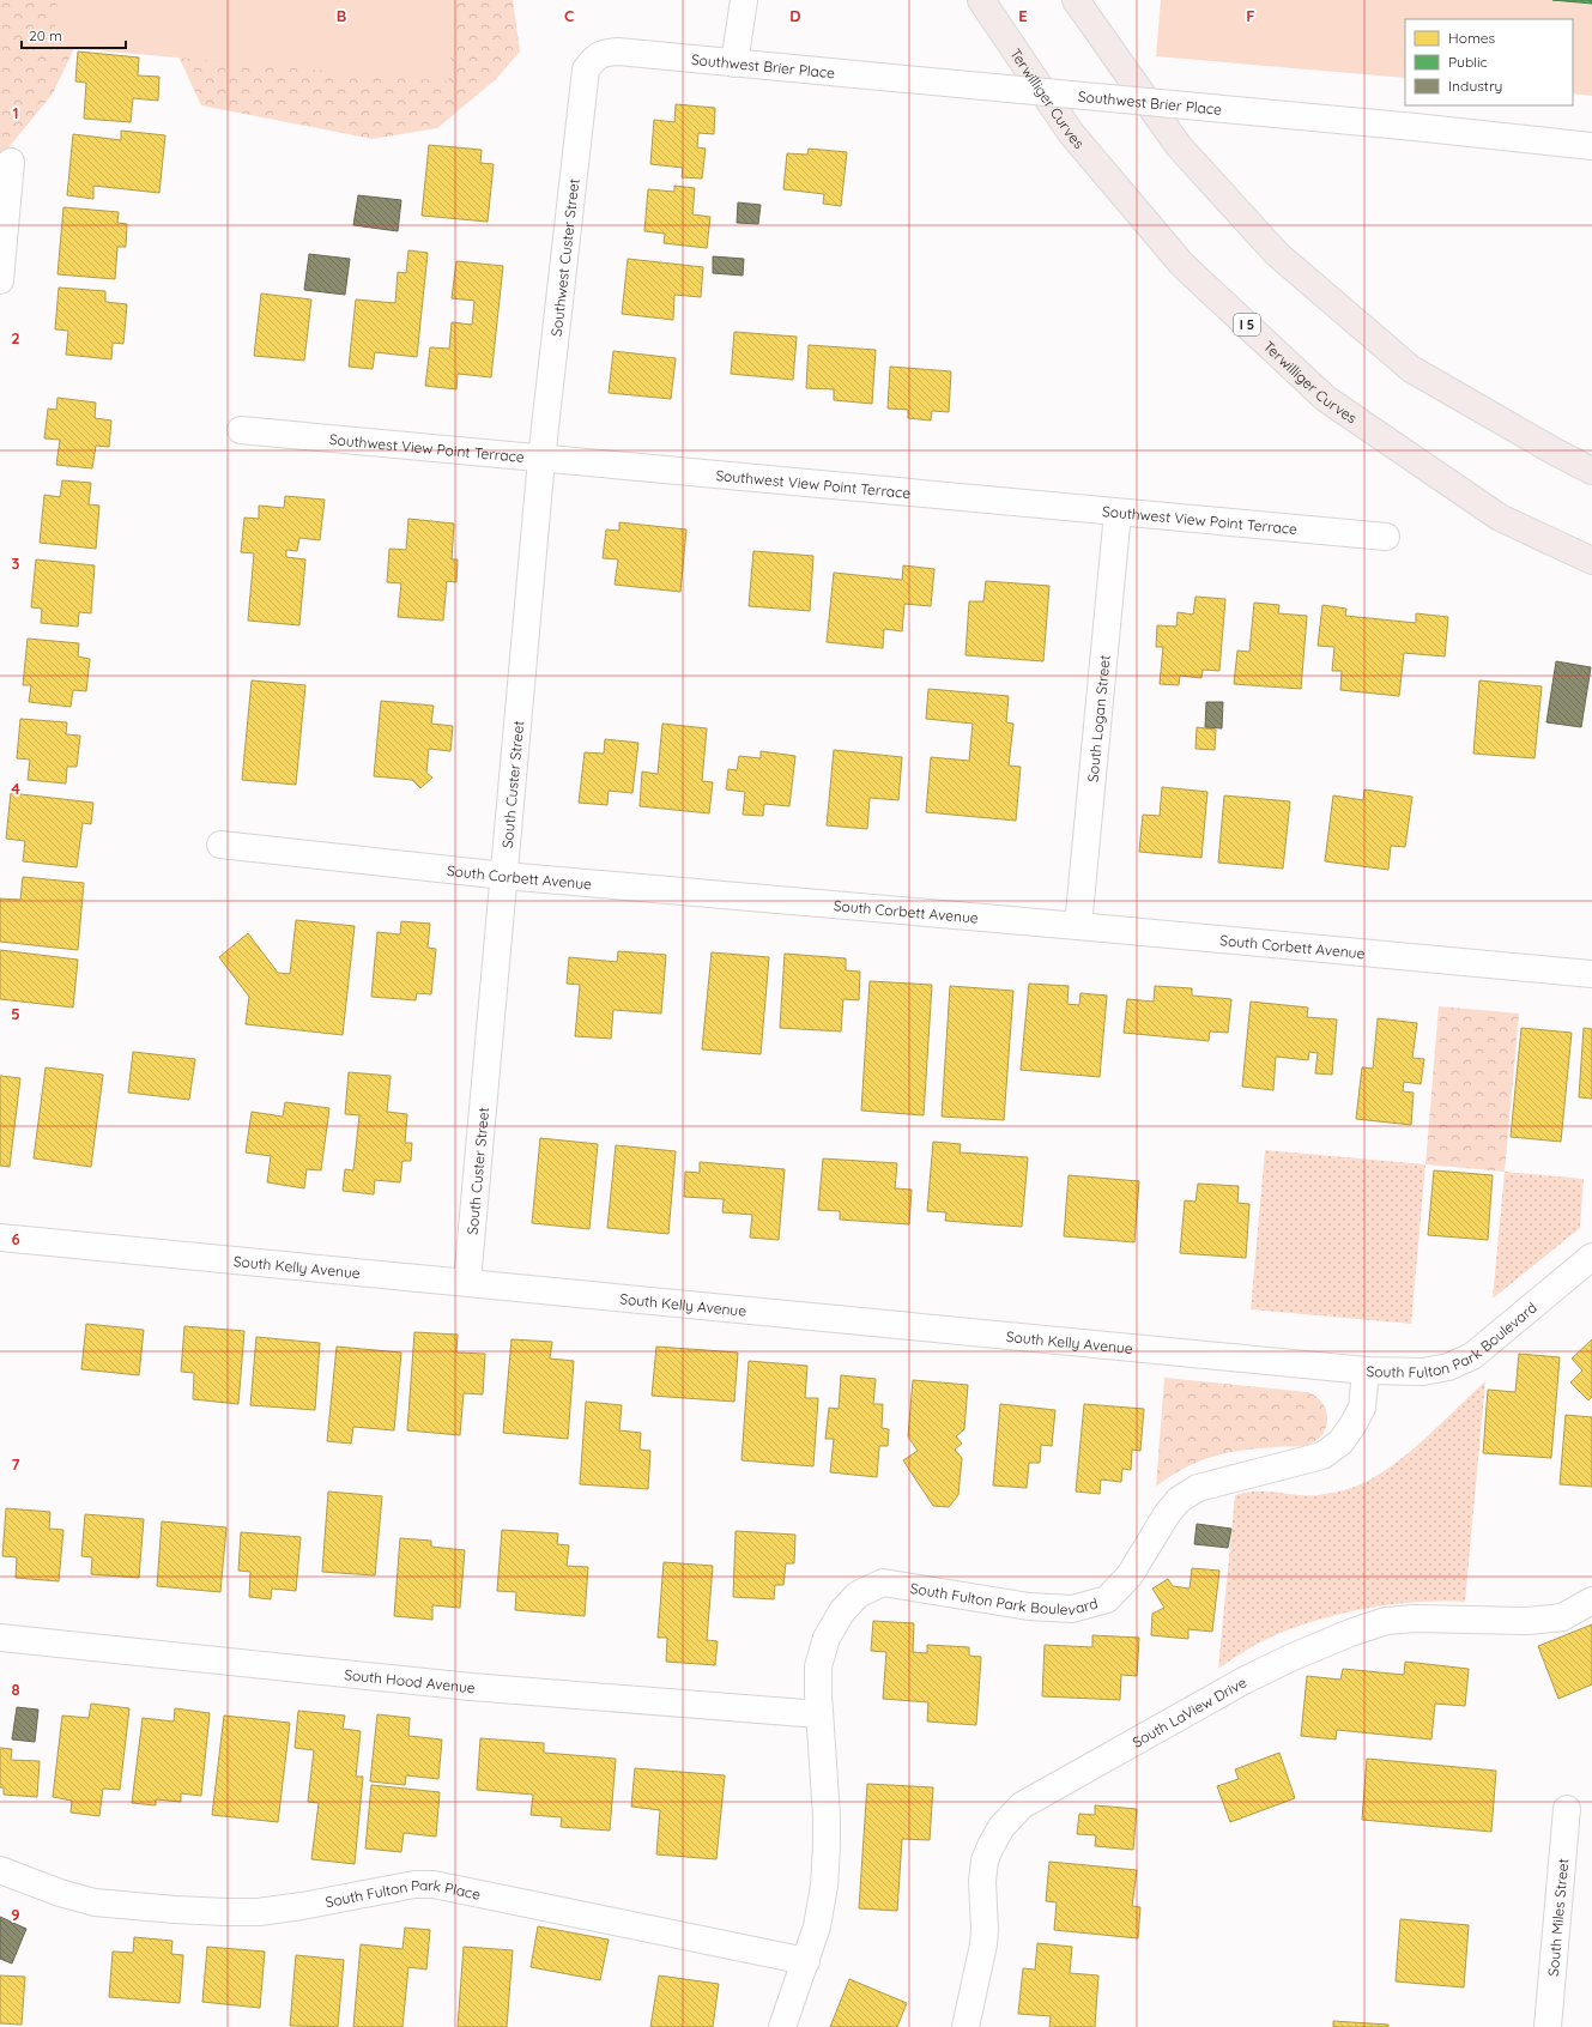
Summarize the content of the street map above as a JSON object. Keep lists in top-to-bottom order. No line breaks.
{"streets":{"highway":["Terwilliger Curves","I 5"],"street":["Southwest Brier Place","Southwest Custer Street","Southwest View Point Terrace","South Logan Street","South Custer Street","South Corbett Avenue","South Kelly Avenue","South Fulton Park Boulevard","South Hood Avenue","South LaView Drive","South Fulton Park Place","South Miles Street"]},"crossings":[["Southwest Brier Place","Southwest Custer Street"],["Southwest Custer Street","Southwest View Point Terrace"],["Southwest Custer Street","South Custer Street"],["Southwest View Point Terrace","South Logan Street"],["Southwest View Point Terrace","South Custer Street"],["South Logan Street","South Corbett Avenue"],["South Custer Street","South Corbett Avenue"],["South Custer Street","South Kelly Avenue"],["South Kelly Avenue","South Fulton Park Boulevard"],["South Fulton Park Boulevard","South Hood Avenue"],["South Fulton Park Boulevard","South Fulton Park Place"]],"legend":["Homes","Public","Industry"],"scale_bar":"20 m","grid":{"columns":["B","C","D","E","F"],"rows":["1","2","3","4","5","6","7","8","9"]}}
